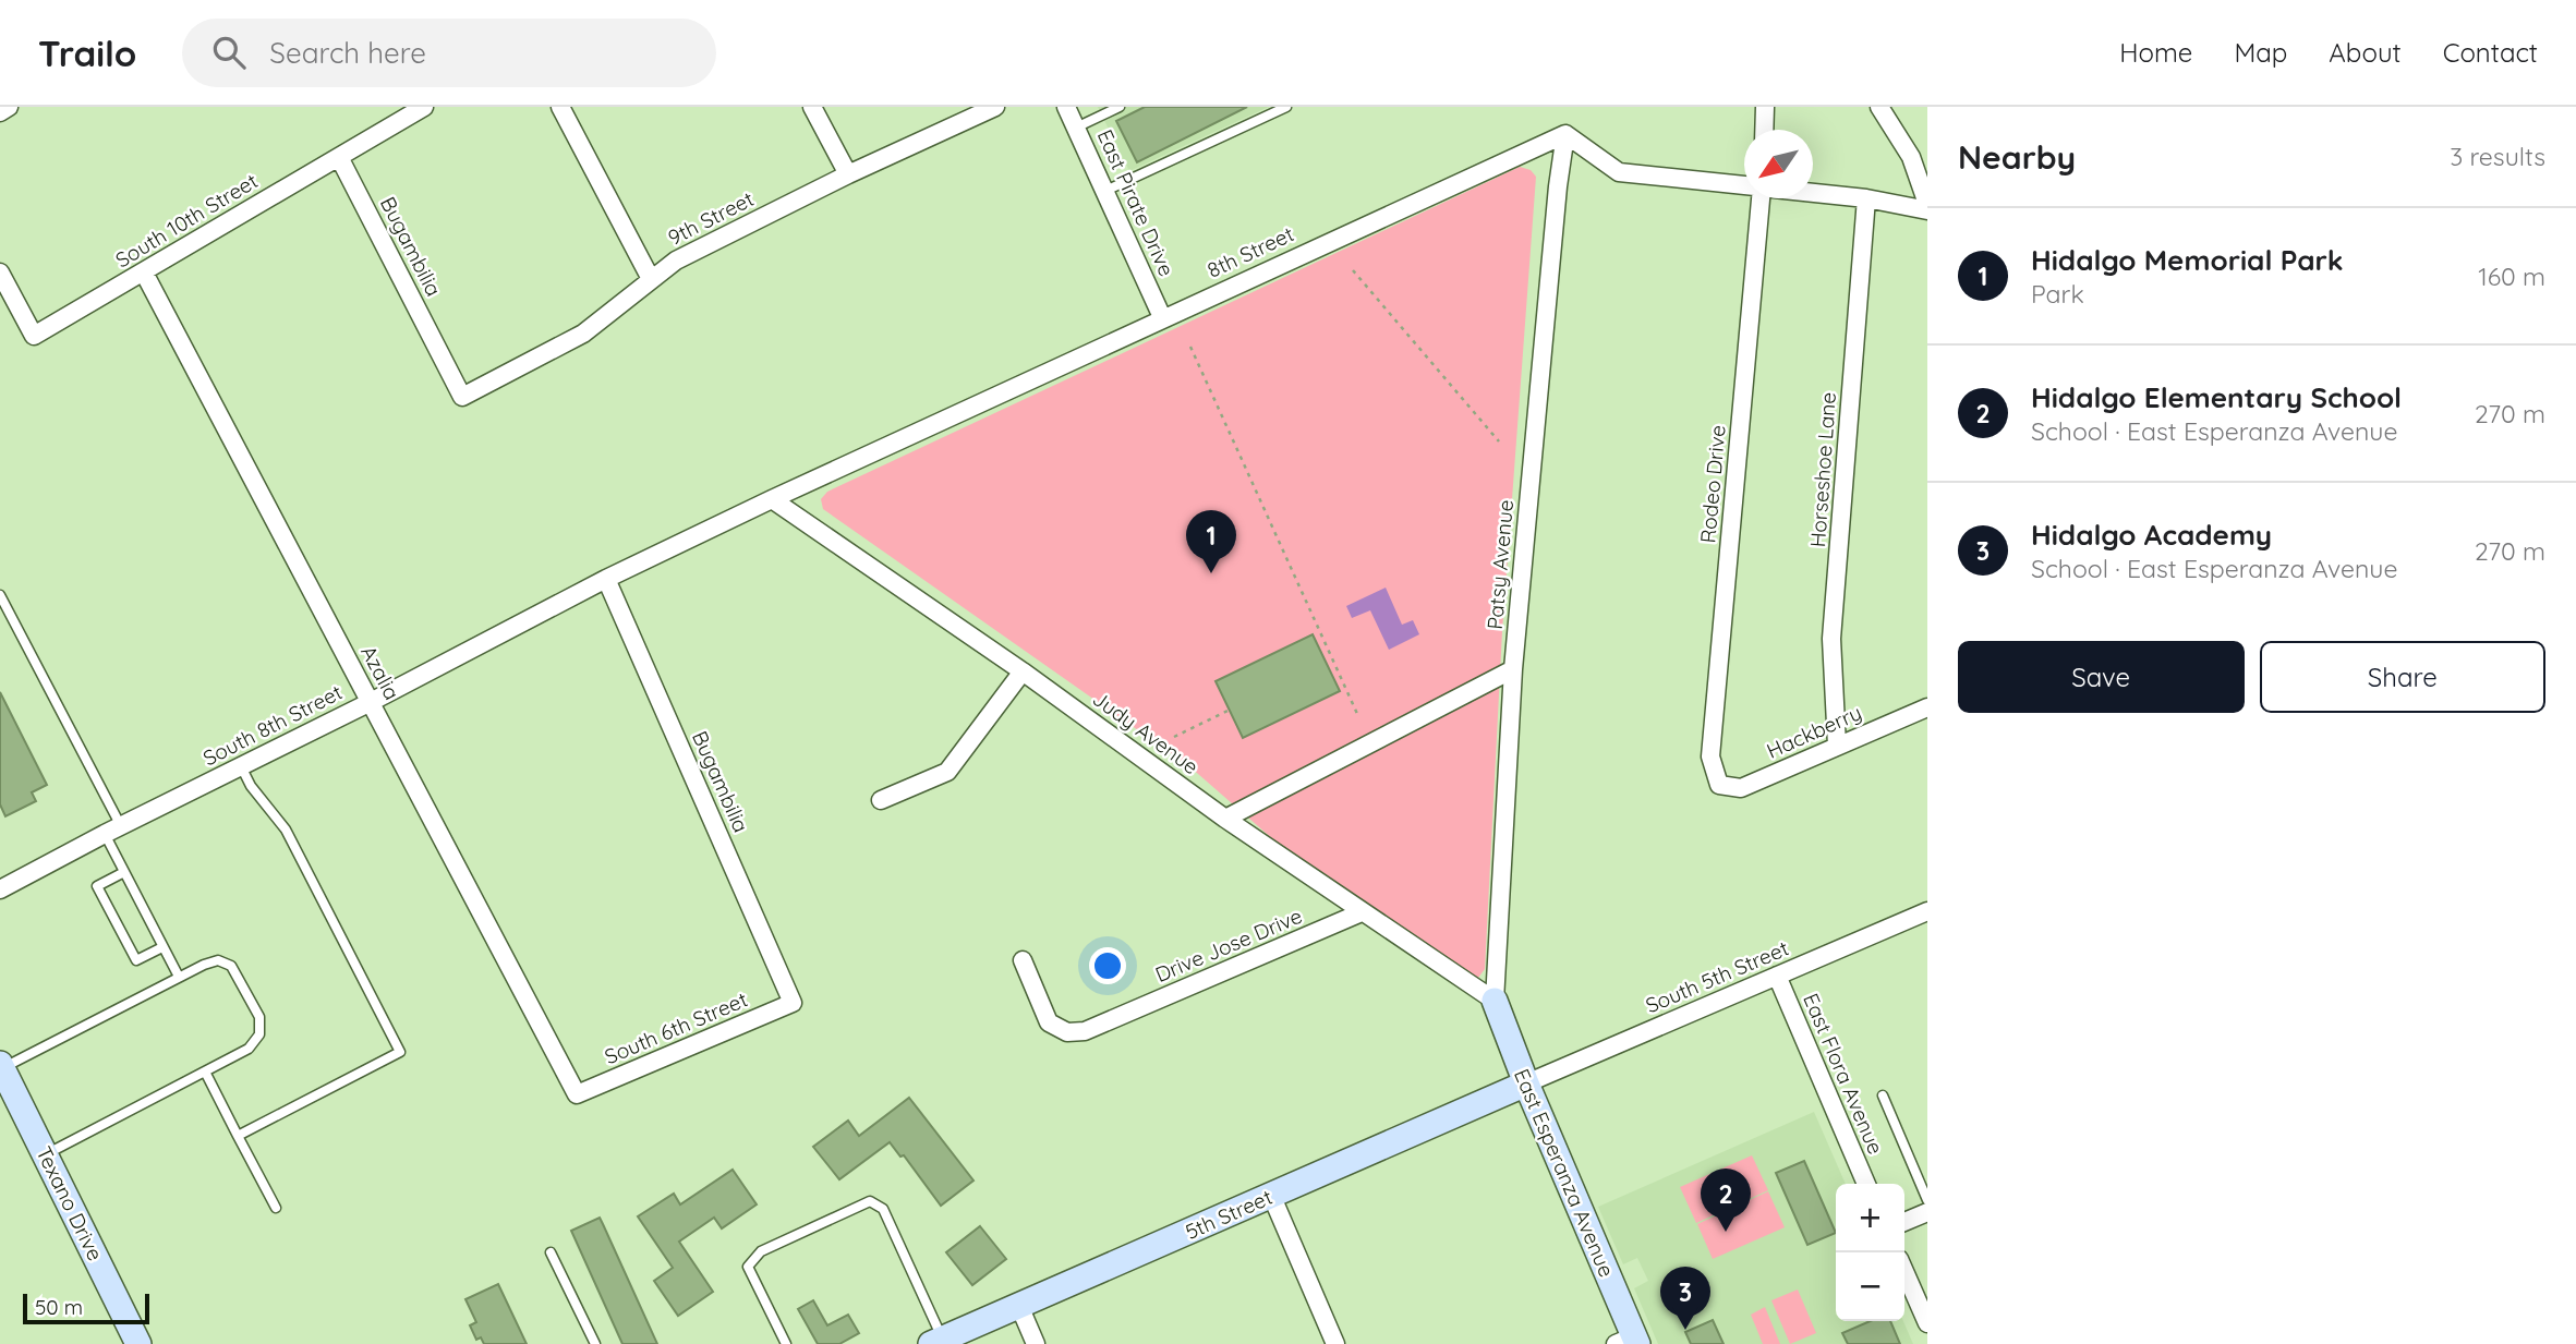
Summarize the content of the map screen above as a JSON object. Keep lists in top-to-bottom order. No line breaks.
{"streets":{"street":["East Pirate Drive","9th Street","South 10th Street","Bugambilia","8th Street","Horseshoe Lane","Rodeo Drive","Patsy Avenue","Azalia","South 8th Street","Hackberry","Judy Avenue","Drive Jose Drive","South 5th Street","South 6th Street","East Flora Avenue","East Esperanza Avenue","Texano Drive","5th Street"]},"crossings":[["East Pirate Drive","8th Street"],["9th Street","Bugambilia"],["South 10th Street","Bugambilia"],["South 10th Street","Azalia"],["Bugambilia","South 8th Street"],["Bugambilia","South 6th Street"],["8th Street","Patsy Avenue"],["8th Street","South 8th Street"],["8th Street","Judy Avenue"],["Horseshoe Lane","Hackberry"],["Rodeo Drive","Hackberry"],["Patsy Avenue","Judy Avenue"],["Patsy Avenue","East Esperanza Avenue"],["Azalia","South 8th Street"],["Azalia","South 6th Street"],["South 8th Street","Judy Avenue"],["Judy Avenue","Drive Jose Drive"],["Judy Avenue","East Esperanza Avenue"],["South 5th Street","East Flora Avenue"],["South 5th Street","East Esperanza Avenue"],["South 5th Street","5th Street"],["East Esperanza Avenue","5th Street"]],"scale_bar":"50 m","north":"bottom left","page":{"header":"Trailo","search":"Search here","nav":["Home","Map","About","Contact"],"heading":["Nearby","3 results"],"list":[{"mark":"1","name":"Hidalgo Memorial Park","note":"Park","value":"160 m"},{"mark":"2","name":"Hidalgo Elementary School","note":"School · East Esperanza Avenue","value":"270 m"},{"mark":"3","name":"Hidalgo Academy","note":"School · East Esperanza Avenue","value":"270 m"}],"pins":["1","2","3"],"buttons":["Save","Share"],"map_buttons":["+","−"],"scale":"50 m"}}
